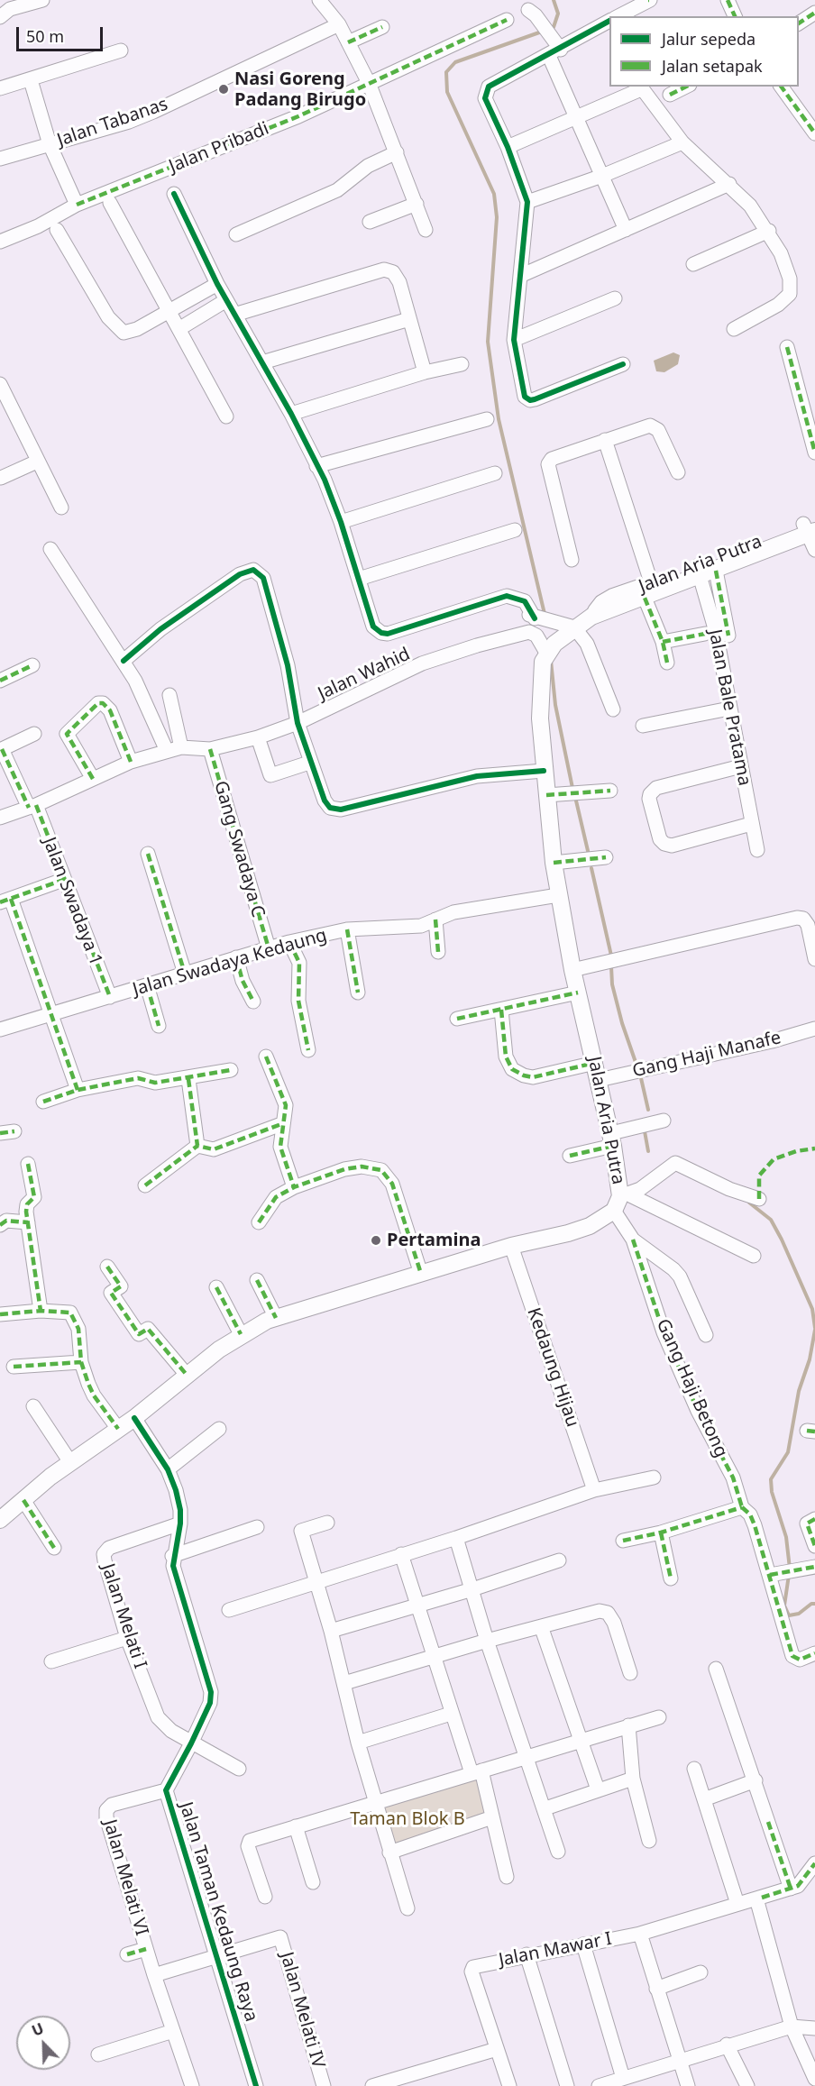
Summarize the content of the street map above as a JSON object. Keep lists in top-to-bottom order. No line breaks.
{"streets":{"main road":["Jalan Aria Putra"],"street":["Jalan Tabanas","Jalan Pribadi","Jalan Wahid","Jalan Bale Pratama","Gang Swadaya C","Jalan Swadaya 1","Jalan Swadaya Kedaung","Gang Haji Manafe","Kedaung Hijau","Gang Haji Betong","Jalan Melati I","Jalan Melati VI","Jalan Taman Kedaung Raya","Jalan Mawar I","Jalan Melati IV"]},"crossings":[["Jalan Aria Putra","Jalan Wahid"],["Jalan Aria Putra","Jalan Bale Pratama"],["Jalan Aria Putra","Jalan Swadaya Kedaung"],["Jalan Aria Putra","Gang Haji Manafe"],["Jalan Aria Putra","Kedaung Hijau"],["Jalan Aria Putra","Gang Haji Betong"],["Jalan Aria Putra","Jalan Taman Kedaung Raya"],["Jalan Wahid","Gang Swadaya C"],["Jalan Wahid","Jalan Swadaya 1"],["Gang Swadaya C","Jalan Swadaya Kedaung"],["Jalan Swadaya 1","Jalan Swadaya Kedaung"],["Jalan Melati I","Jalan Taman Kedaung Raya"],["Jalan Melati VI","Jalan Taman Kedaung Raya"],["Jalan Taman Kedaung Raya","Jalan Melati IV"]],"parks":["Taman Blok B"],"places":["Nasi Goreng Padang Birugo","Pertamina"],"legend":["Jalur sepeda","Jalan setapak"],"scale_bar":"50 m","north":"top left"}
